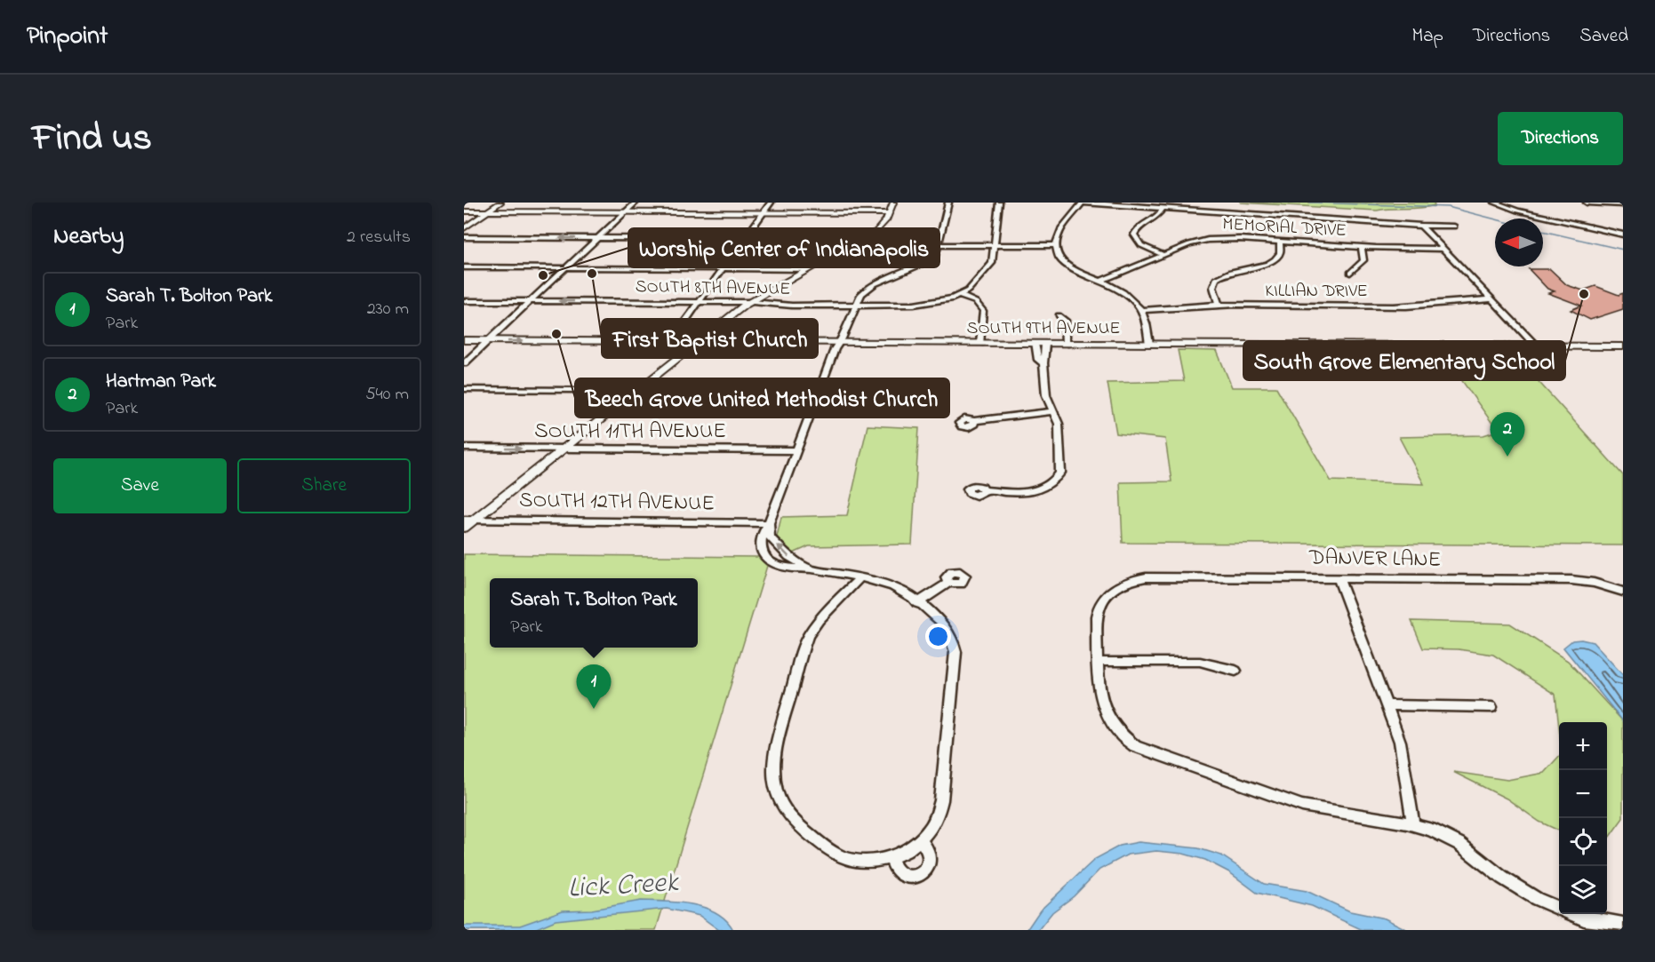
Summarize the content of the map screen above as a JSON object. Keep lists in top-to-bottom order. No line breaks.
{"streets":{"street":["MEMORIAL DRIVE","SOUTH 8TH AVENUE","KILLIAN DRIVE","SOUTH 9TH AVENUE","SOUTH 11TH AVENUE","SOUTH 12TH AVENUE","DANVER LANE"]},"water":["Lick Creek"],"places":["First Baptist Church","Worship Center of Indianapolis","South Grove Elementary School","Beech Grove United Methodist Church"],"north":"left","page":{"header":"Pinpoint","nav":["Map","Directions","Saved"],"title":"Find us","buttons":["Directions",["Save","Share"]],"heading":["Nearby","2 results"],"list":[{"mark":"1","name":"Sarah T. Bolton Park","note":"Park","value":"230 m"},{"mark":"2","name":"Hartman Park","note":"Park","value":"540 m"}],"pins":["2","1"],"popup":["Sarah T. Bolton Park","Park"],"map_buttons":["+","−"]}}
